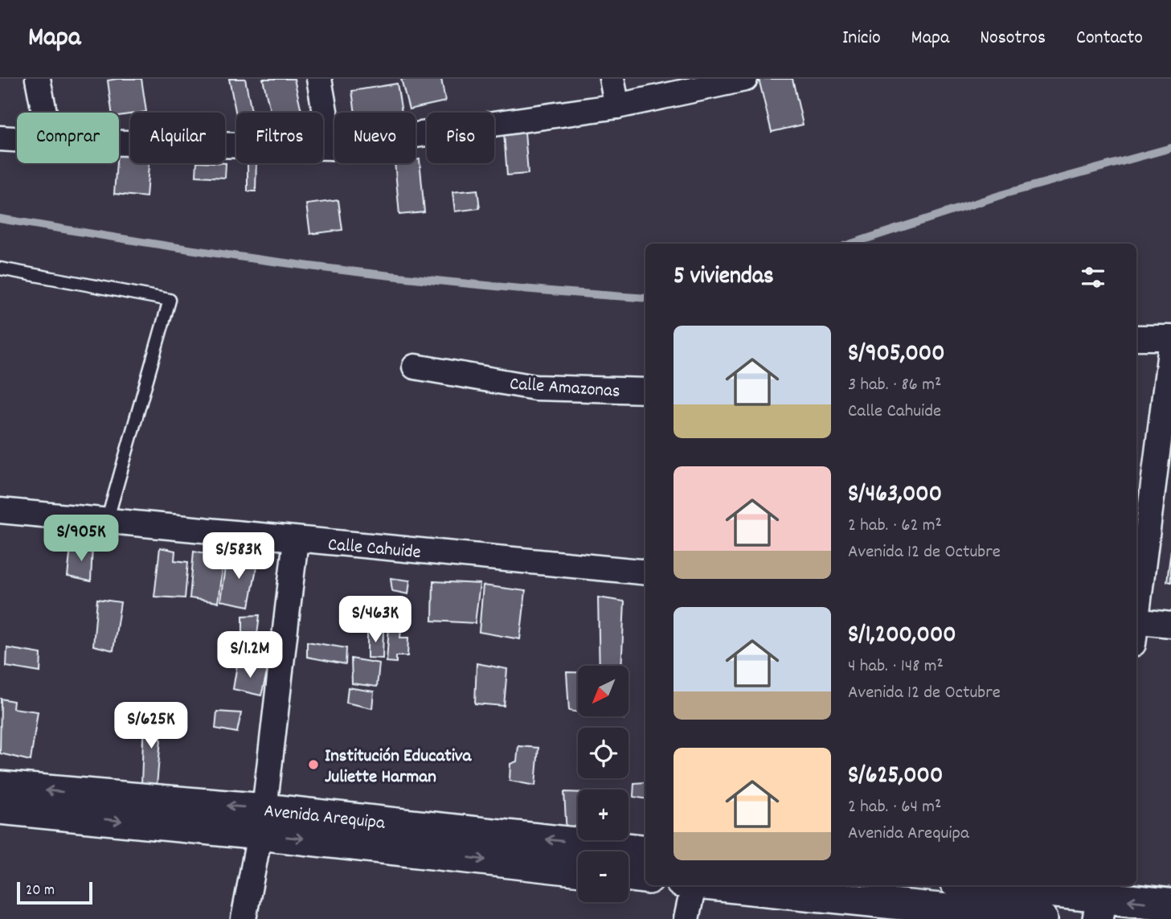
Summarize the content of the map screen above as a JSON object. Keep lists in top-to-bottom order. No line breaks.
{"streets":{"street":["Calle Amazonas","Calle Cahuide","Avenida Arequipa"]},"places":["Institución Educativa Juliette Harman"],"scale_bar":"20 m","north":"bottom left","page":{"header":"Mapa","nav":["Inicio","Mapa","Nosotros","Contacto"],"chip":["Comprar","Alquilar","Filtros","Nuevo","Piso"],"heading":"5 viviendas","list":[{"name":"S/905,000","note":"3 hab. · 86 m² · Calle Cahuide"},{"name":"S/463,000","note":"2 hab. · 62 m² · Avenida 12 de Octubre"},{"name":"S/1,200,000","note":"4 hab. · 148 m² · Avenida 12 de Octubre"},{"name":"S/625,000","note":"2 hab. · 64 m² · Avenida Arequipa"}],"price":["S/905K","S/583K","S/463K","S/1.2M","S/625K"],"map_buttons":["+","−"],"scale":"20 m"}}
